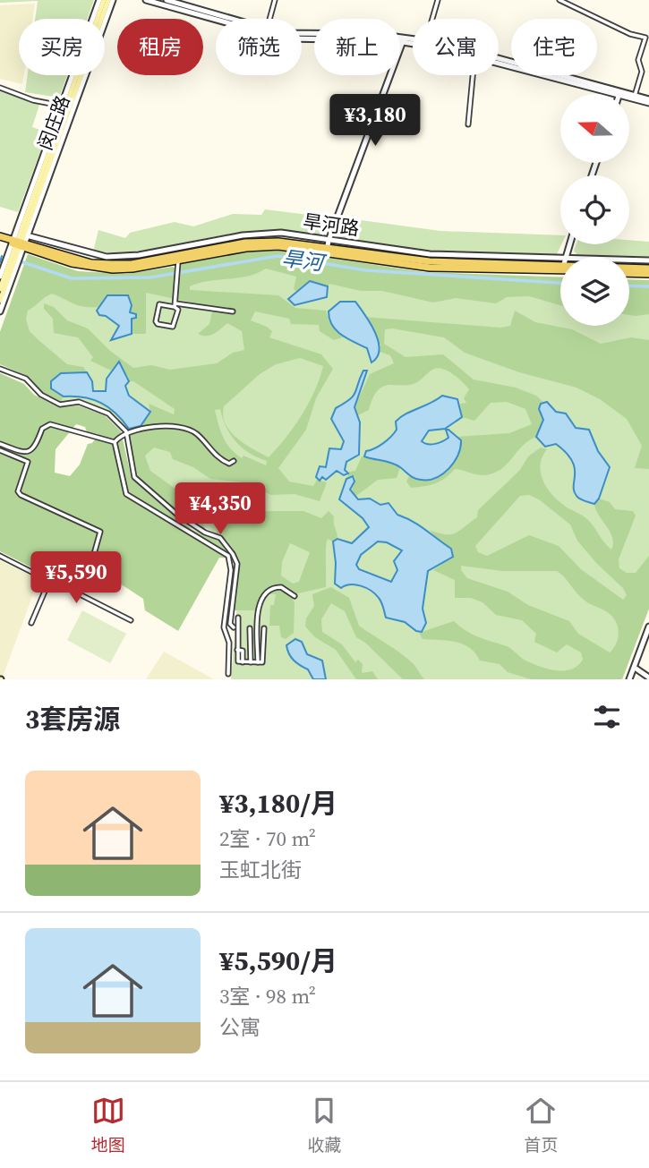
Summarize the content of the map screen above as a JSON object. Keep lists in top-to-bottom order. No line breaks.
{"streets":{"main road":["闵庄路","旱河路"]},"crossings":[["闵庄路","旱河路"]],"water":["旱河"],"north":"left","page":{"chip":["买房","租房","筛选","新上","公寓","住宅"],"price":["¥3,180","¥4,350","¥5,590"],"heading":"3套房源","list":[{"name":"¥3,180/月","note":"2室 · 70 m² · 玉虹北街"},{"name":"¥5,590/月","note":"3室 · 98 m² · 公寓"}],"tabs":["地图","收藏","首页"]}}
